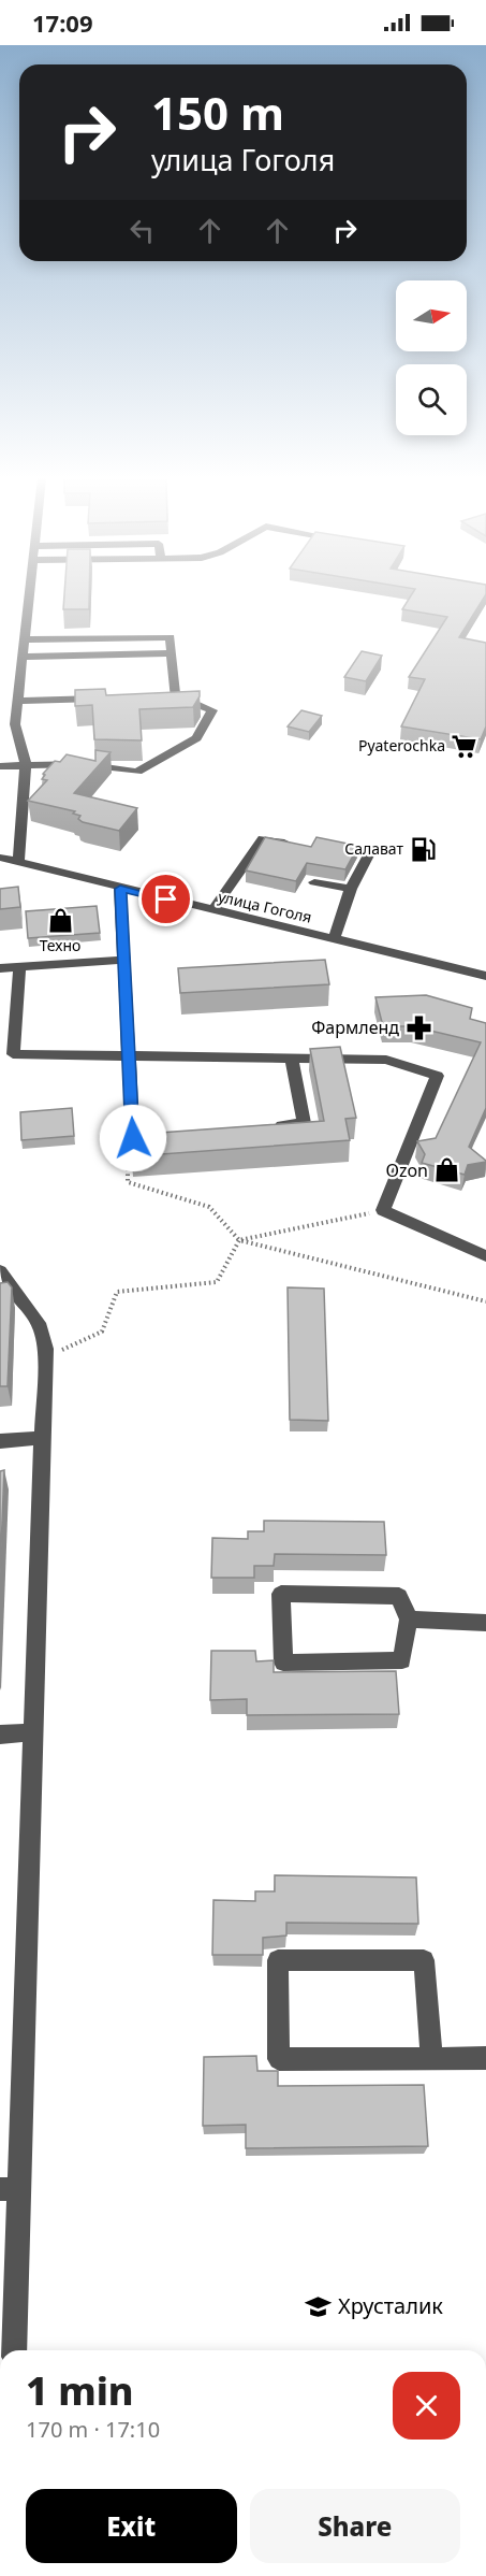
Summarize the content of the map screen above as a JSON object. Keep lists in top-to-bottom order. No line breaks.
{"streets":{"street":["улица Гоголя"]},"places":{"supermarket":["Pyaterochka"],"fuel station":["Салават"],"shop":["Техно","Ozon"],"pharmacy":["Фармленд"],"school or university":["Хрусталик"]},"north":"right","page":{"status":"17:09","turn":["150 m","улица Гоголя"],"heading":["1 min","170 m · 17:10"],"buttons":["Exit","Share"]}}
